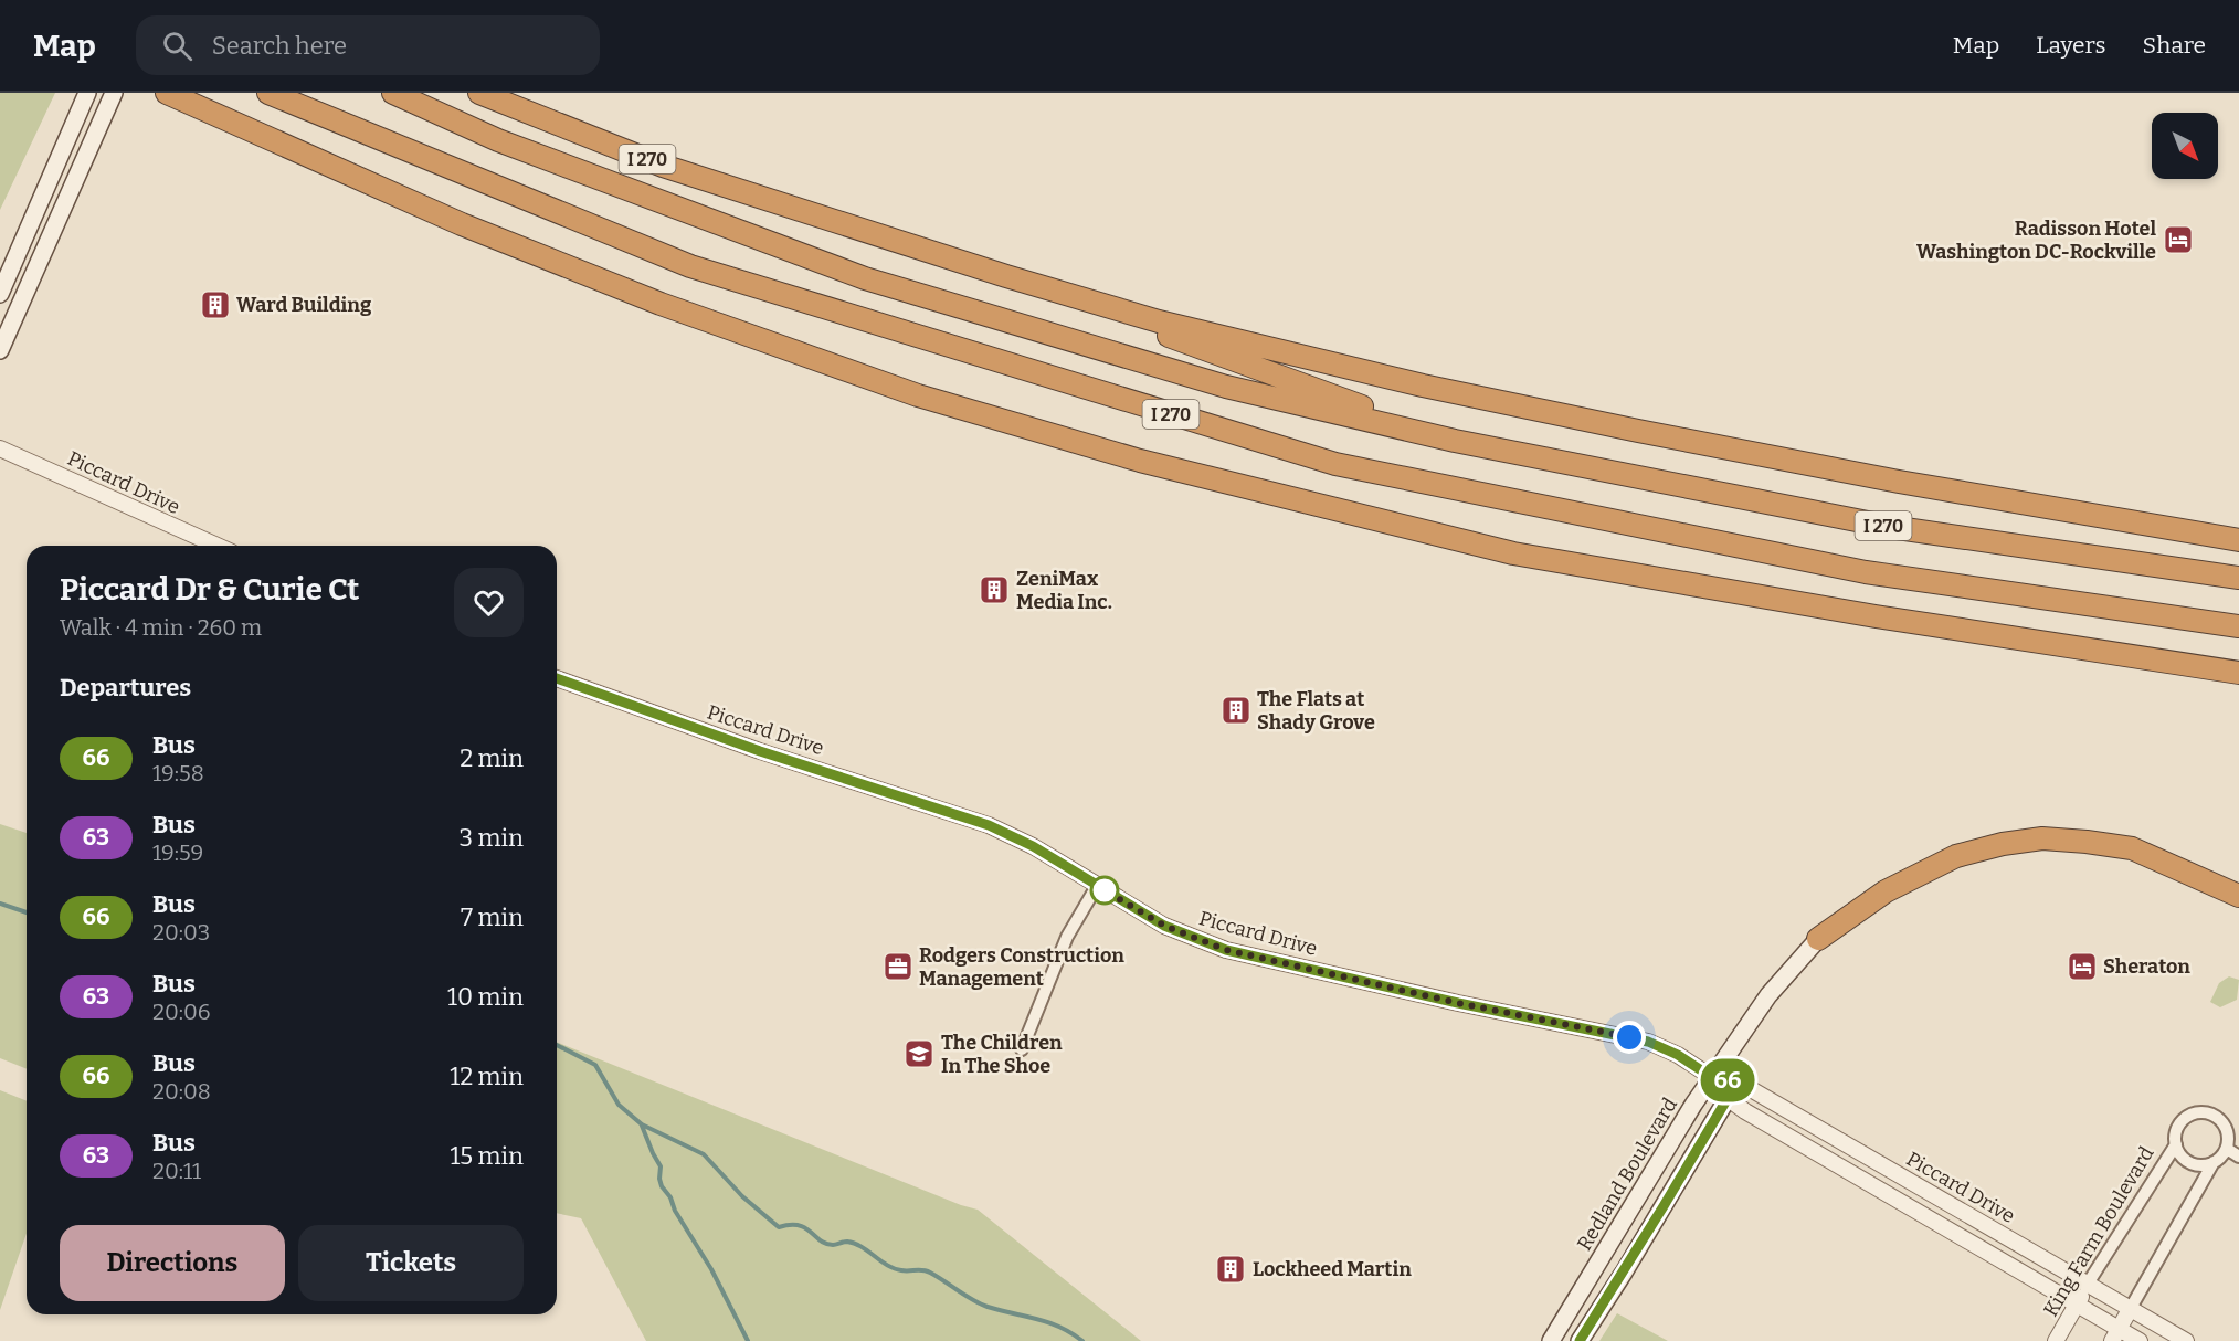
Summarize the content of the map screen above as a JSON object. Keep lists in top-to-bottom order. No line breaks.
{"streets":{"highway":["I 270"],"main road":["Redland Boulevard"],"street":["Piccard Drive","King Farm Boulevard"]},"crossings":[["Piccard Drive","Redland Boulevard"],["Piccard Drive","King Farm Boulevard"]],"places":{"hotel":["Radisson Hotel Washington DC-Rockville","Sheraton"],"building":["Ward Building","ZeniMax Media Inc.","The Flats at Shady Grove","Lockheed Martin"],"office":["Rodgers Construction Management"],"school or university":["The Children In The Shoe"]},"lines":["bus line 66"],"north":"bottom right","page":{"header":"Map","search":"Search here","nav":["Map","Layers","Share"],"on_map":"66","heading":[["Piccard Dr & Curie Ct","Walk · 4 min · 260 m"],"Departures"],"list":[{"mark":"66","name":"Bus","note":"19:58","value":"2 min"},{"mark":"63","name":"Bus","note":"19:59","value":"3 min"},{"mark":"66","name":"Bus","note":"20:03","value":"7 min"},{"mark":"63","name":"Bus","note":"20:06","value":"10 min"},{"mark":"66","name":"Bus","note":"20:08","value":"12 min"},{"mark":"63","name":"Bus","note":"20:11","value":"15 min"}],"buttons":["Directions","Tickets"]}}
